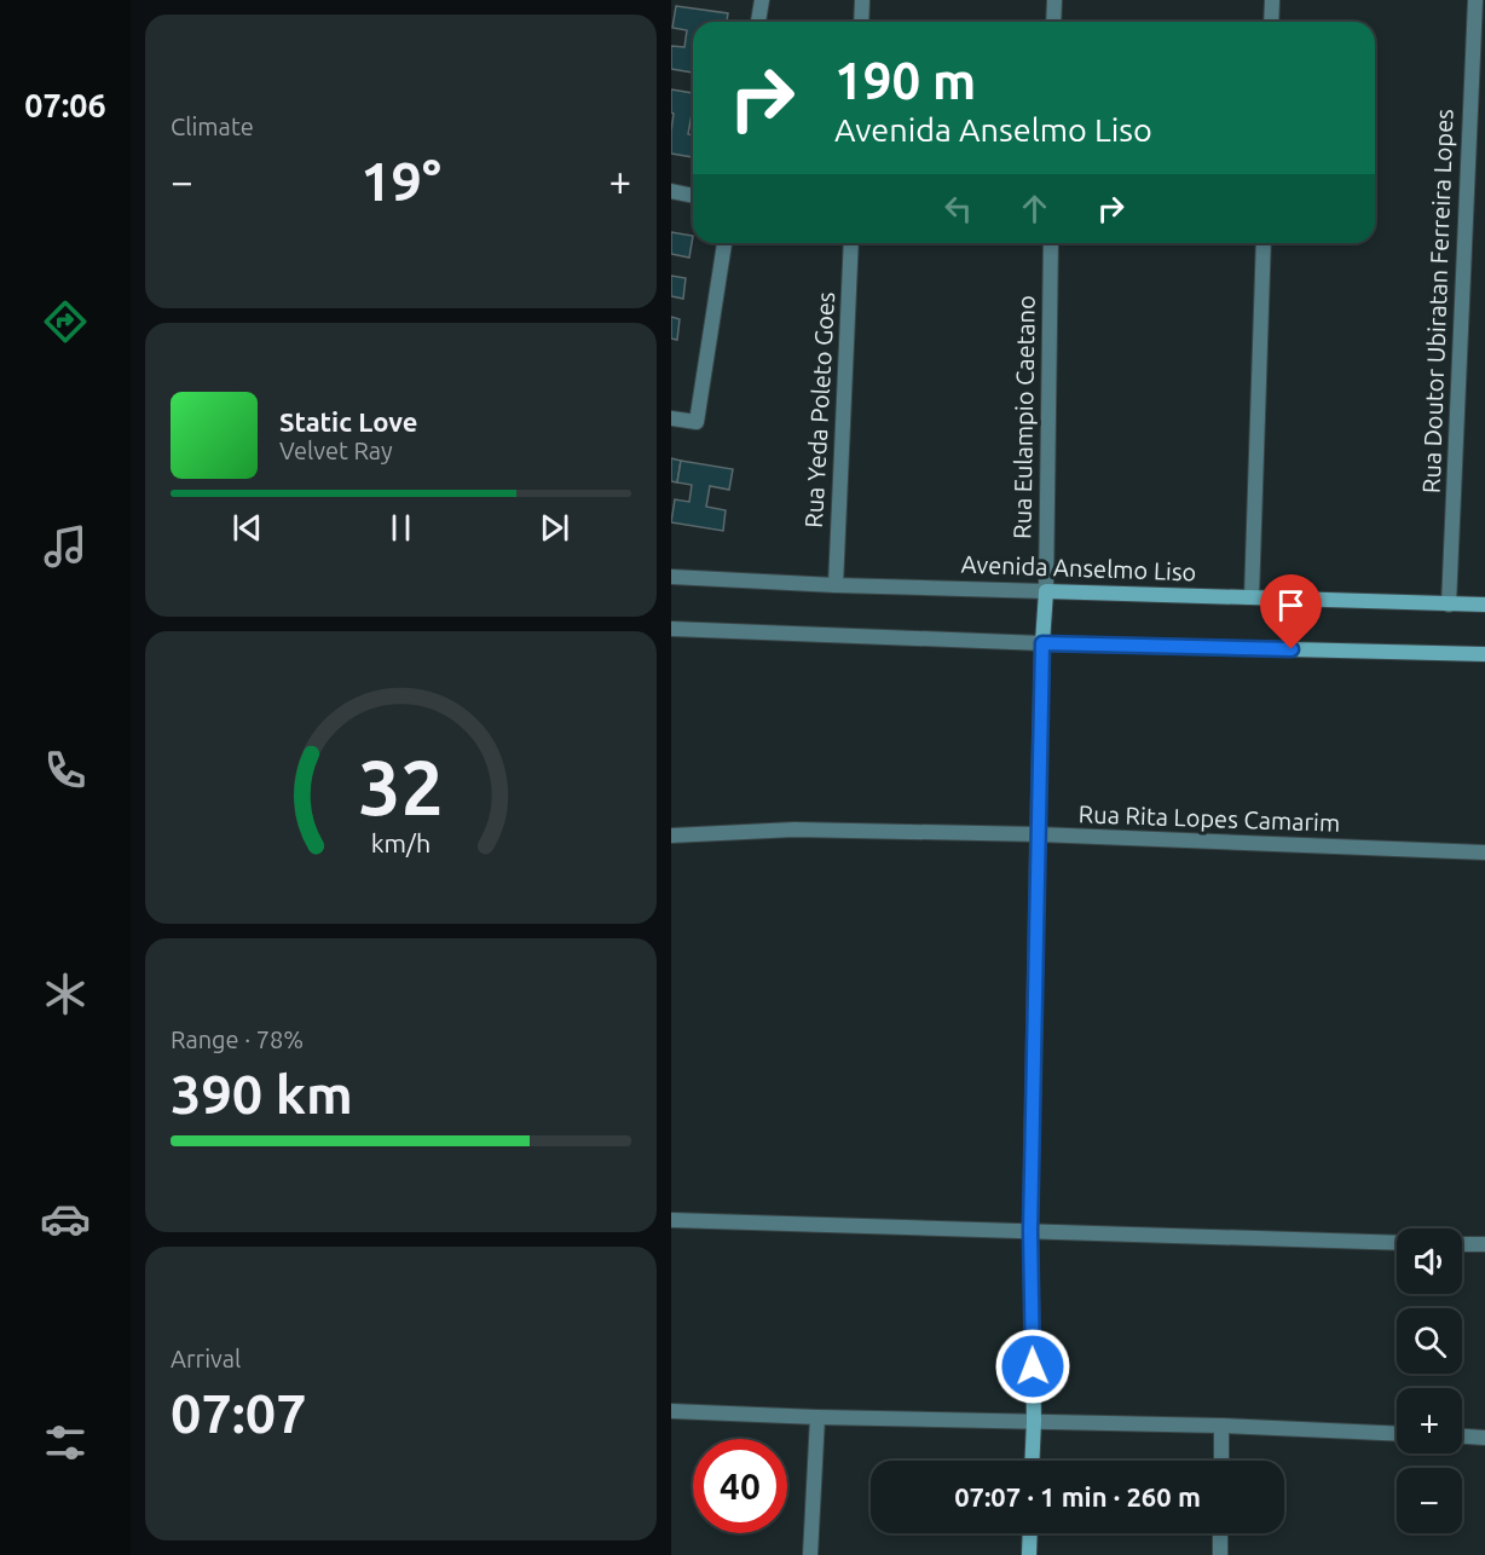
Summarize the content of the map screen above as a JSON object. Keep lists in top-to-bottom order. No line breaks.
{"streets":{"street":["Rua Doutor Ubiratan Ferreira Lopes","Rua Yeda Poleto Goes","Rua Eulampio Caetano","Avenida Anselmo Liso","Rua Rita Lopes Camarim"]},"crossings":[["Rua Doutor Ubiratan Ferreira Lopes","Avenida Anselmo Liso"],["Rua Yeda Poleto Goes","Avenida Anselmo Liso"],["Rua Eulampio Caetano","Avenida Anselmo Liso"],["Rua Eulampio Caetano","Rua Rita Lopes Camarim"]],"page":{"tabs":"07:06","tile":["Climate",["Range · 78%","390 km"],["Arrival","07:07"]],"turn":["190 m","Avenida Anselmo Liso"],"heat":["−","19°","+"],"song":["Static Love","Velvet Ray"],"map_buttons":["+","−"],"limit":"40","trip":"07:07 · 1 min · 260 m","gauge":["32","km/h"]}}
